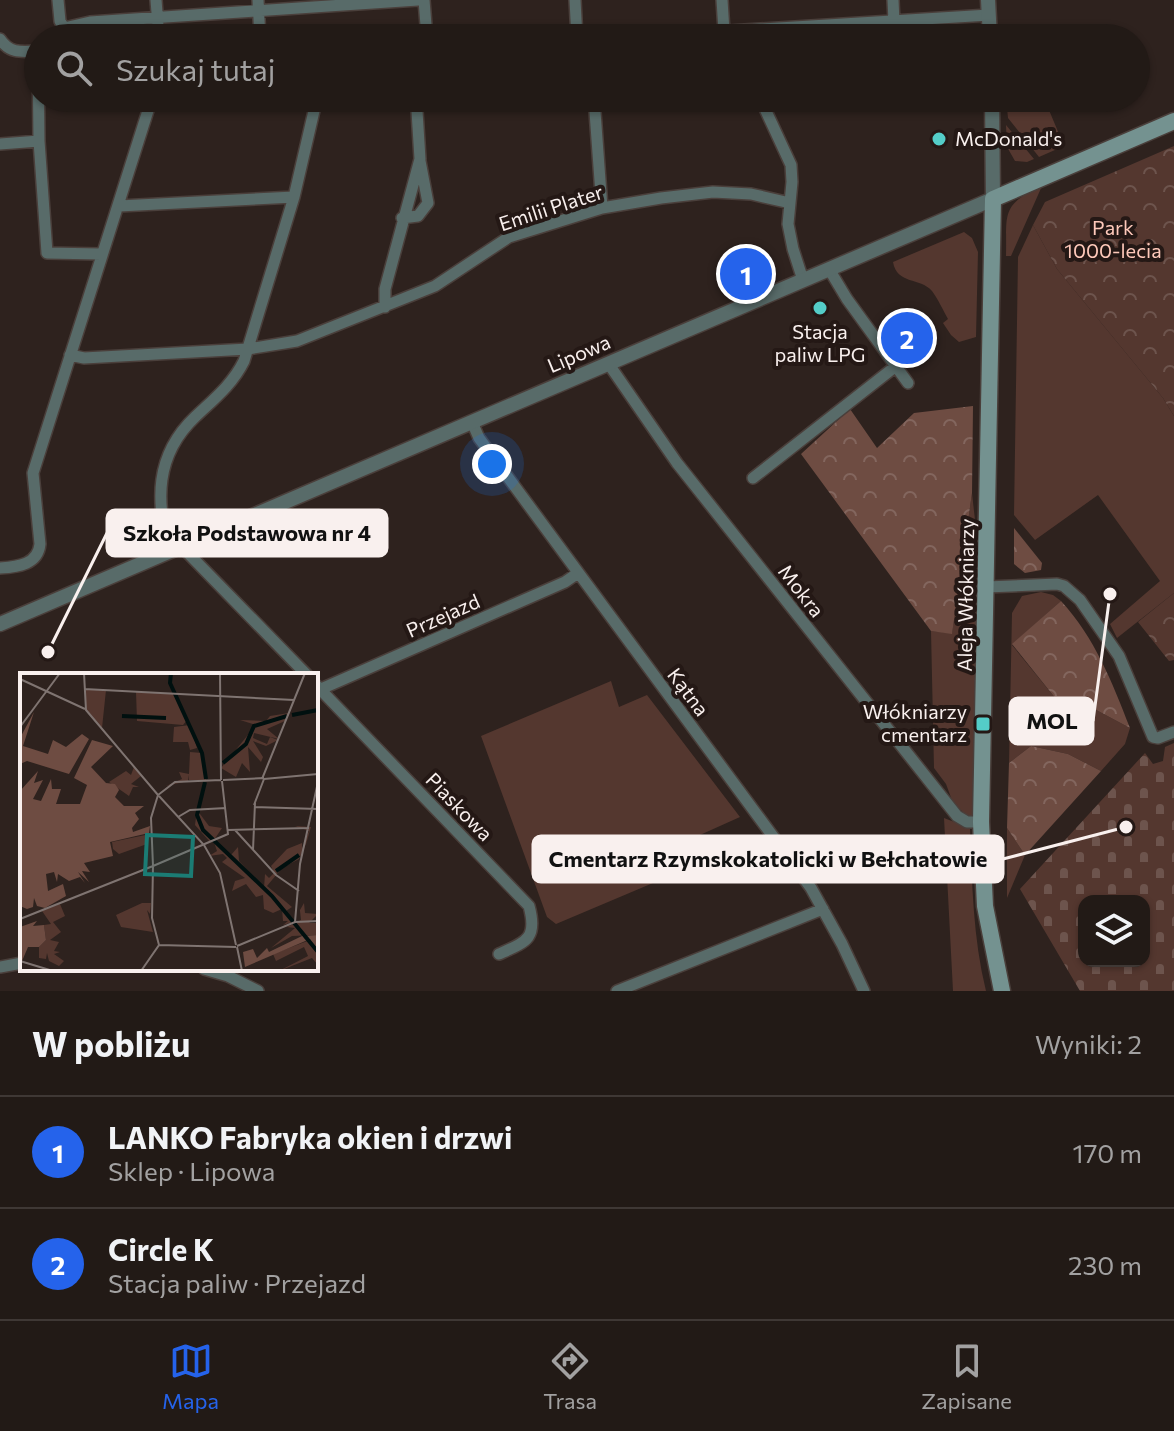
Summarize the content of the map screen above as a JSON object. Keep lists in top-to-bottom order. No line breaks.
{"streets":{"main road":["Lipowa","Aleja Włókniarzy"],"street":["Emilii Plater","Mokra","Przejazd","Kątna","Piaskowa"]},"crossings":[["Lipowa","Mokra"],["Lipowa","Aleja Włókniarzy"],["Lipowa","Kątna"],["Mokra","Aleja Włókniarzy"],["Przejazd","Kątna"],["Przejazd","Piaskowa"]],"parks":["Park 1000-lecia"],"places":{"other":["McDonald's","Stacja paliw LPG","MOL","Szkoła Podstawowa nr 4","Cmentarz Rzymskokatolicki w Bełchatowie"],"transit":["Włókniarzy cmentarz"]},"page":{"search":"Szukaj tutaj","pins":["1","2"],"heading":["W pobliżu","Wyniki: 2"],"list":[{"mark":"1","name":"LANKO Fabryka okien i drzwi","note":"Sklep · Lipowa","value":"170 m"},{"mark":"2","name":"Circle K","note":"Stacja paliw · Przejazd","value":"230 m"}],"nav":["Mapa","Trasa","Zapisane"]}}
